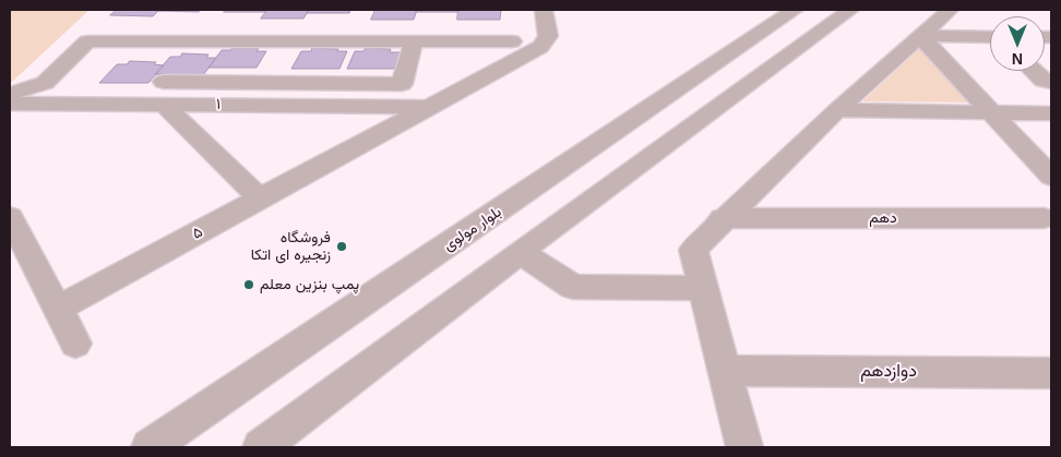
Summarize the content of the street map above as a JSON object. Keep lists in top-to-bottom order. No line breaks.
{"streets":{"street":["۱","دهم","بلوار مولوی","۵","دوازدهم"]},"crossings":[["۱","۵"]],"places":["فروشگاه زنجیره ای اتکا","پمپ بنزین معلم"],"north":"bottom"}
